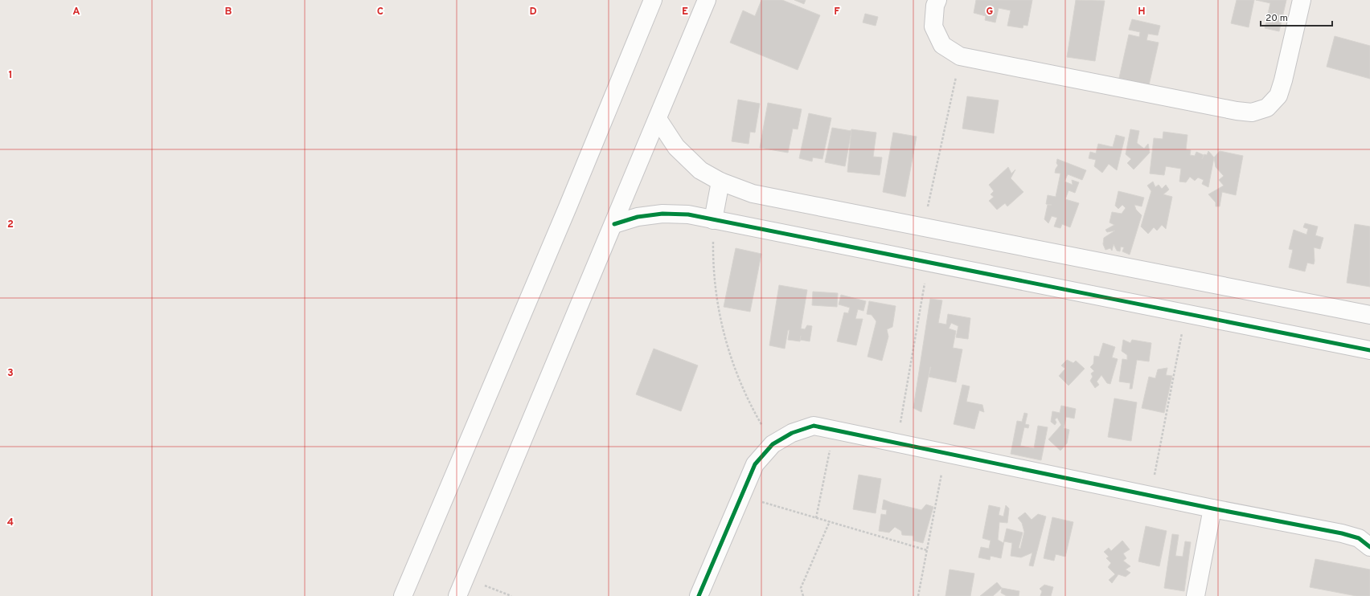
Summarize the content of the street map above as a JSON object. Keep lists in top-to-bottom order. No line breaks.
{"scale_bar":"20 m","grid":{"columns":["A","B","C","D","E","F","G","H"],"rows":["1","2","3","4"]}}
